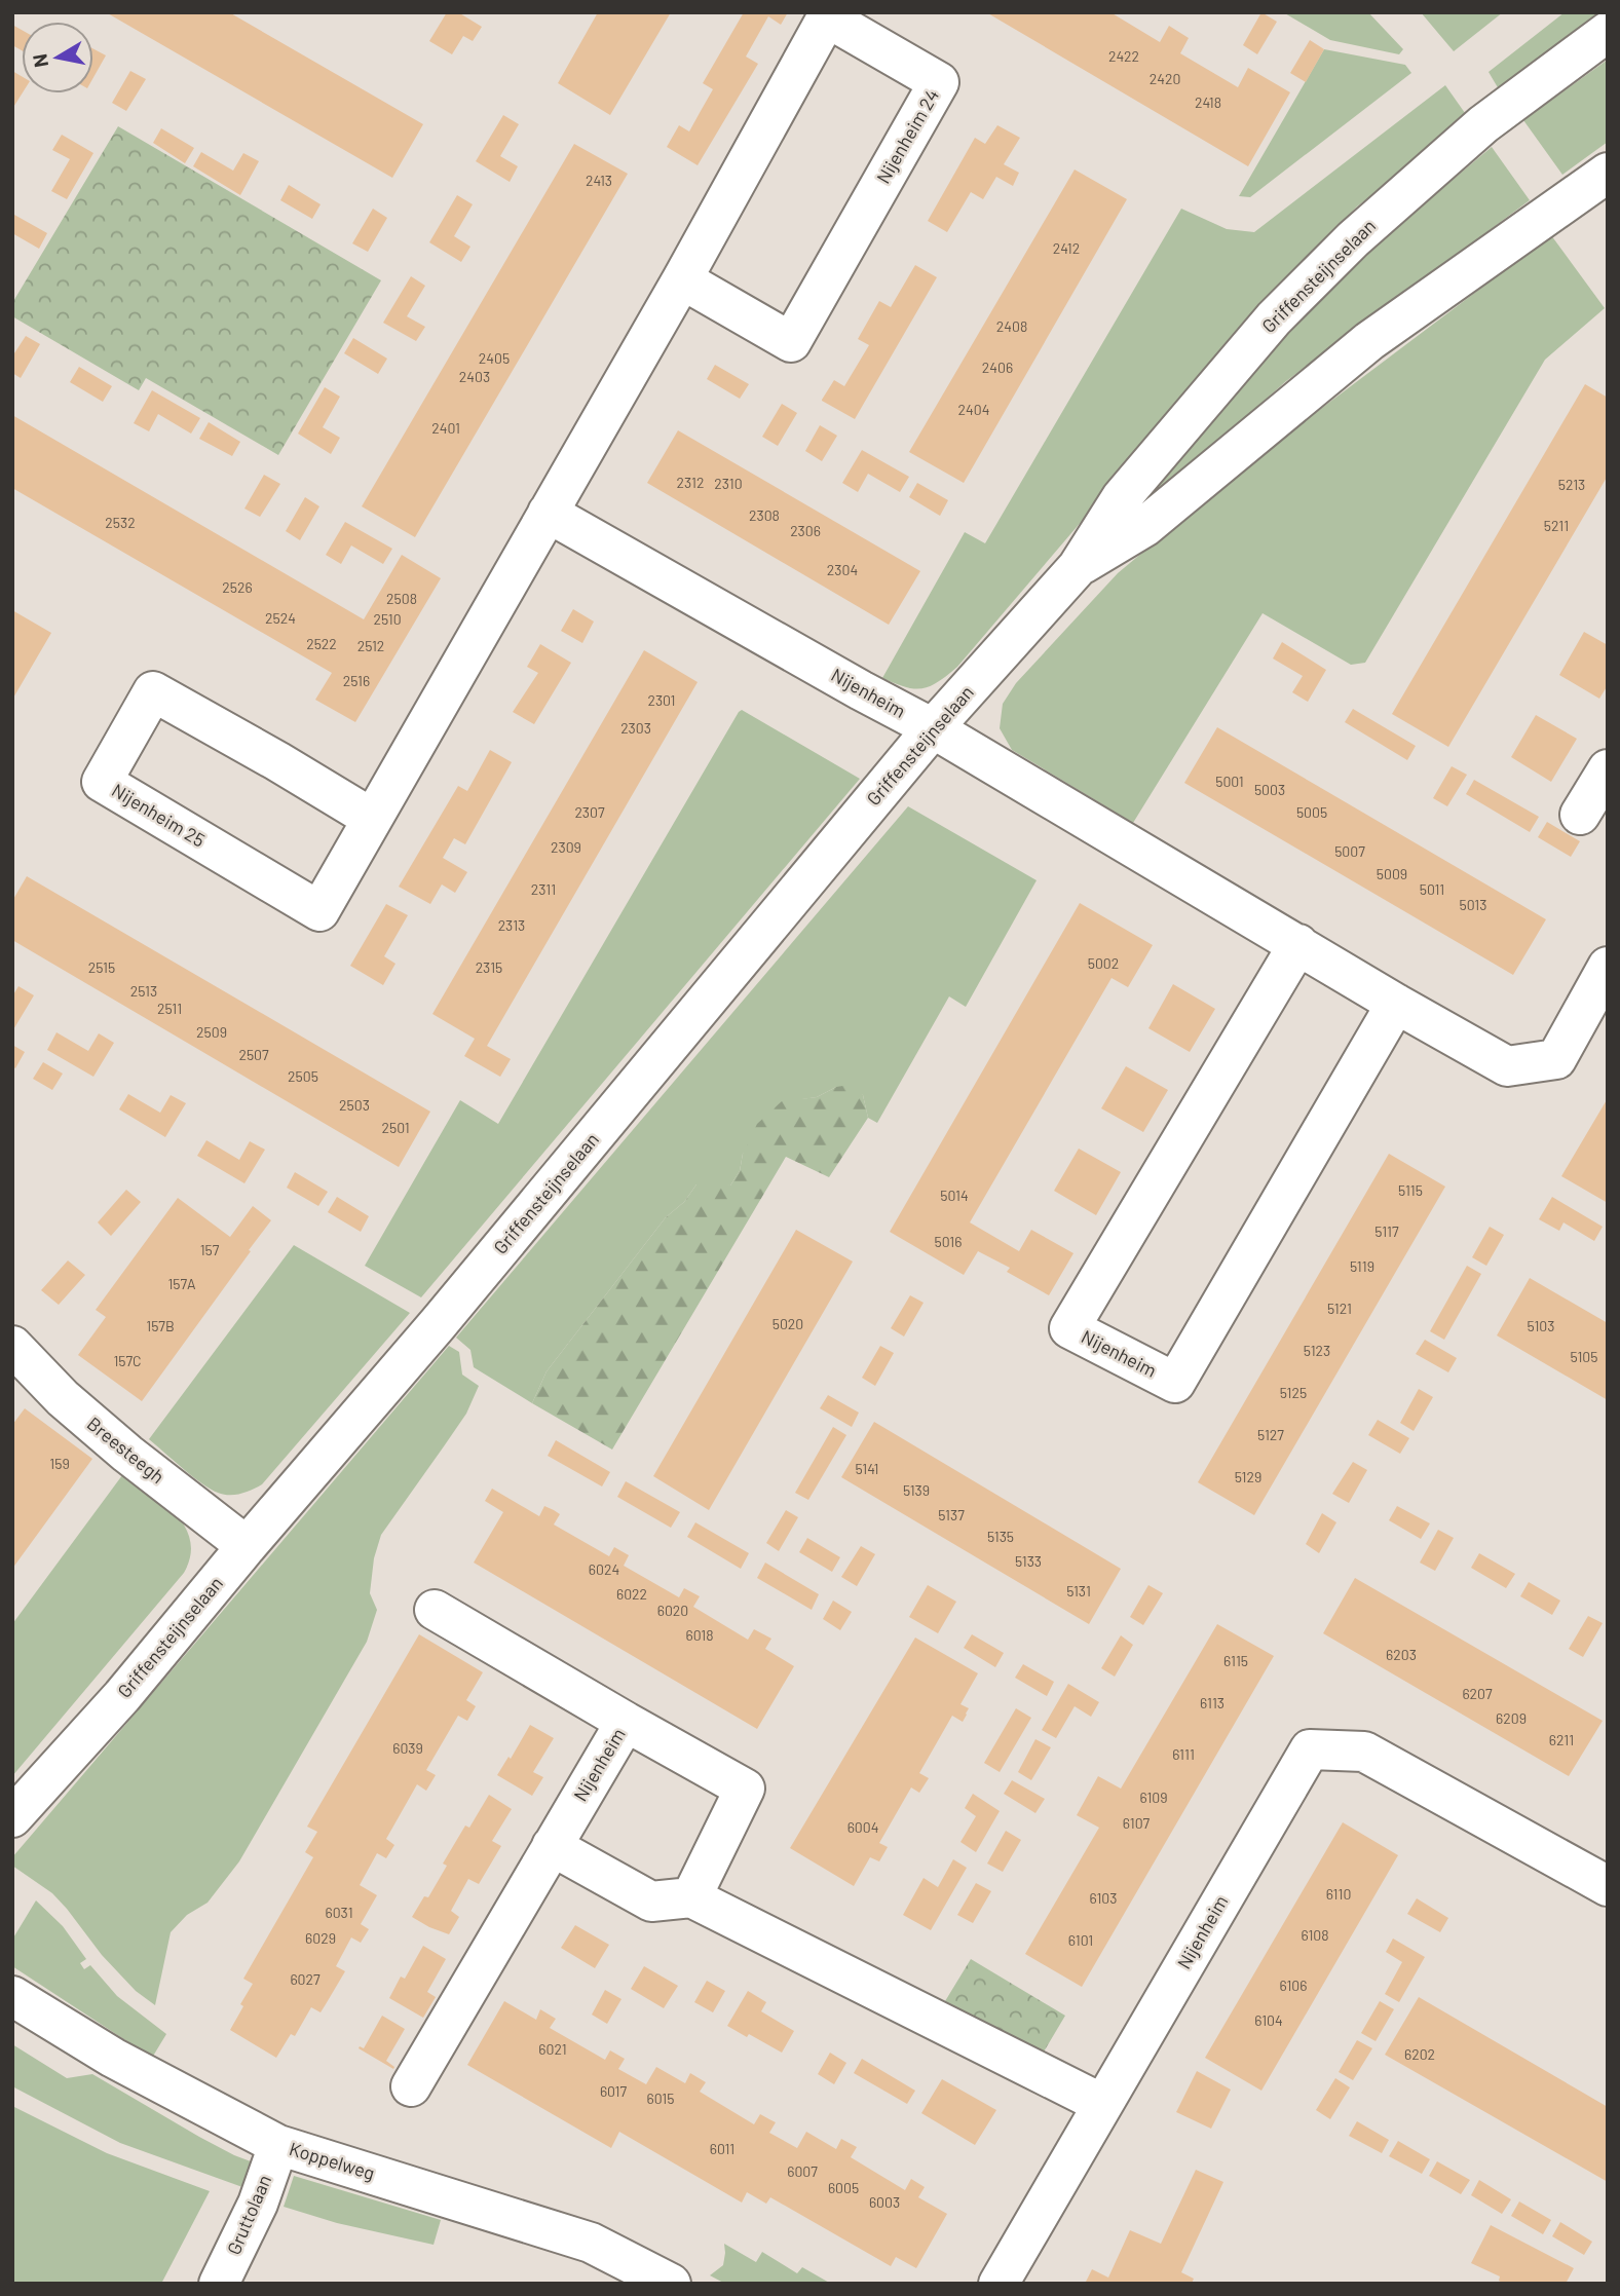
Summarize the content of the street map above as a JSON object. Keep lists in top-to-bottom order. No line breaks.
{"streets":{"street":["Nijenheim 24","Griffensteijnselaan","Nijenheim","Nijenheim 25","Breesteegh","Koppelweg","Gruttolaan"]},"crossings":[["Nijenheim 24","Nijenheim"],["Nijenheim 24","Nijenheim 25"],["Griffensteijnselaan","Nijenheim"],["Griffensteijnselaan","Breesteegh"],["Nijenheim","Nijenheim 25"],["Koppelweg","Gruttolaan"]],"house_numbers":["2422","2420","2418","2413","2412","2408","2405","2406","2403","2404","2401","2312","2310","5213","2308","2532","5211","2306","2304","2526","2508","2524","2510","2522","2512","2516","2301","2303","5001","5003","2307","5005","2309","5007","5009","2311","5011","5013","2313","5002","2515","2315","2513","2511","2509","2507","2505","2503","2501","5115","5014","5117","5016","157","5119","157A","5121","5020","157B","5103","5123","5105","157C","5125","5127","159","5141","5129","5139","5137","5135","5133","6024","5131","6022","6020","6018","6203","6115","6207","6113","6209","6211","6039","6111","6109","6107","6004","6110","6103","6031","6108","6029","6101","6027","6106","6104","6021","6202","6017","6015","6011","6007","6005","6003"],"north":"left"}
